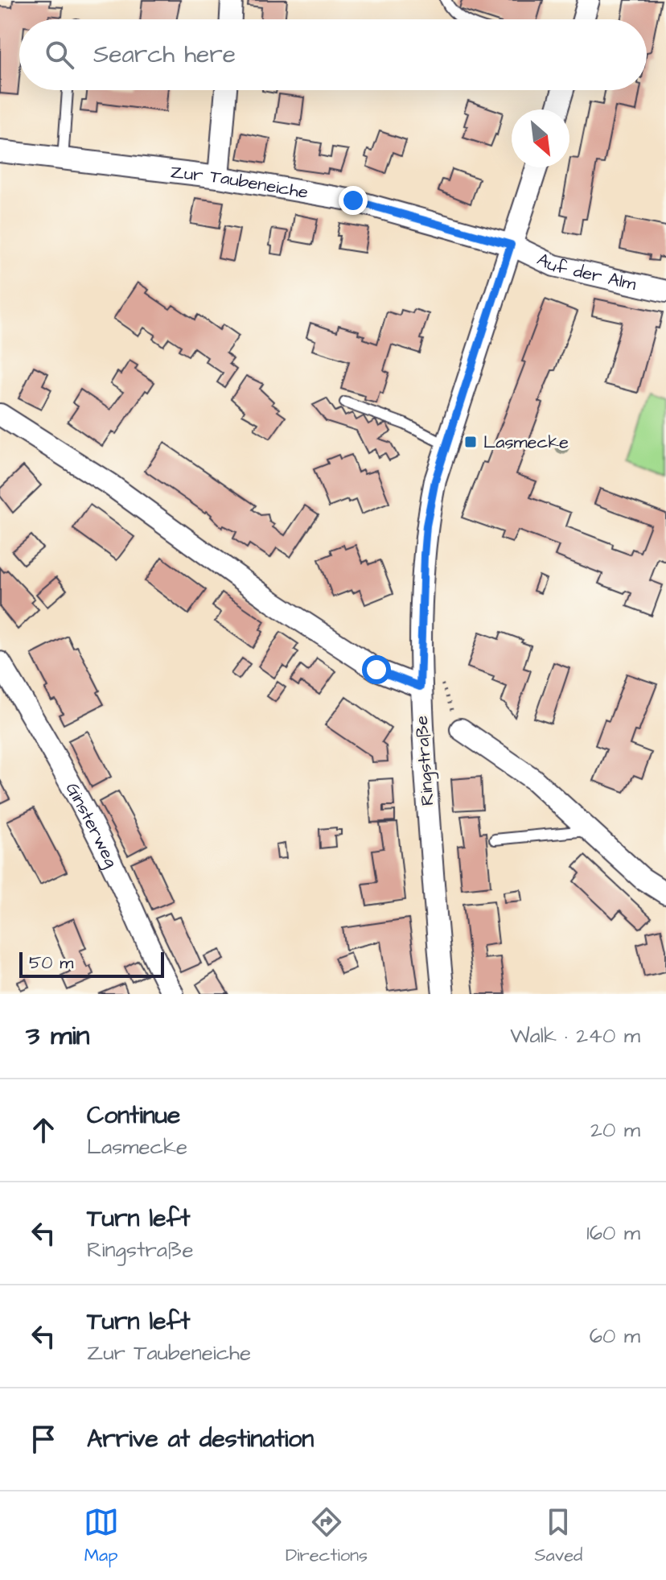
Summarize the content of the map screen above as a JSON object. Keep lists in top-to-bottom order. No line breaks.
{"streets":{"street":["Zur Taubeneiche","Auf der Alm","Ringstraße","Ginsterweg"]},"crossings":[["Zur Taubeneiche","Auf der Alm"],["Zur Taubeneiche","Ringstraße"],["Auf der Alm","Ringstraße"]],"places":{"transit":["Lasmecke"]},"scale_bar":"50 m","north":"bottom right","page":{"search":"Search here","scale":"50 m","heading":["3 min","Walk · 240 m"],"list":[["Continue","Lasmecke","20 m"],["Turn left","Ringstraße","160 m"],["Turn left","Zur Taubeneiche","60 m"],"Arrive at destination"],"nav":["Map","Directions","Saved"]}}
